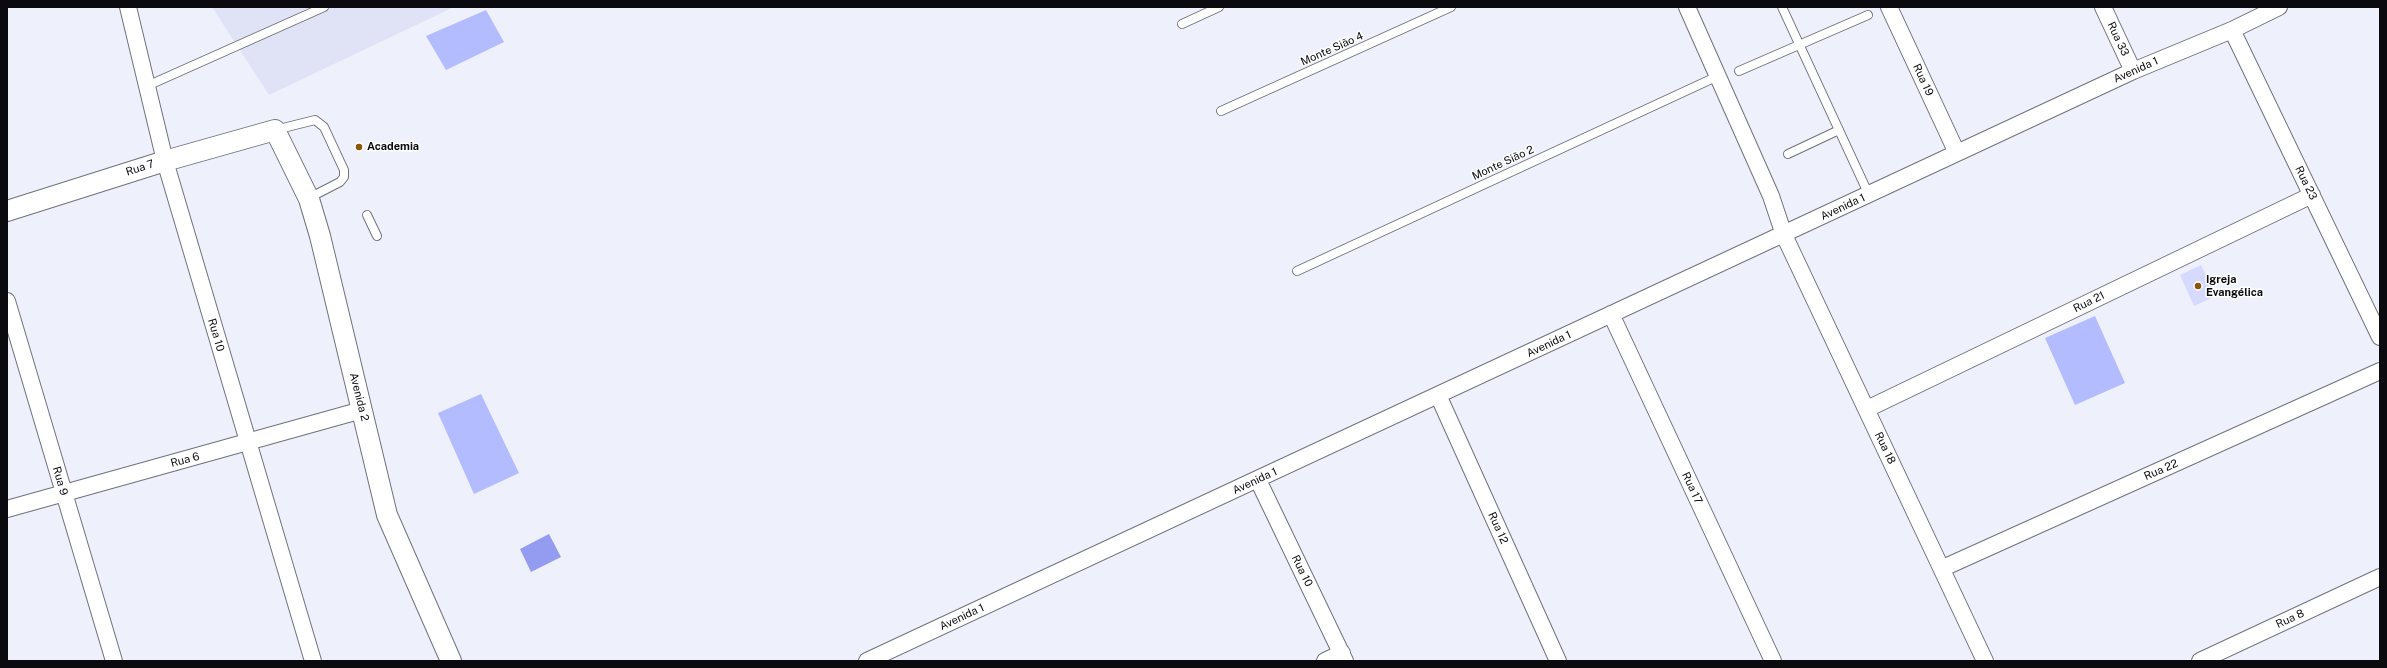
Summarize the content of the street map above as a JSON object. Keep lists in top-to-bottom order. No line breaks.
{"streets":{"street":["Rua 33","Avenida 1","Rua 19","Rua 7","Rua 23","Rua 21","Rua 10","Avenida 2","Rua 18","Rua 6","Rua 22","Rua 9","Rua 17","Rua 12","Rua 8"],"lane":["Monte Sião 4","Monte Sião 2"]},"crossings":[["Rua 33","Avenida 1"],["Avenida 1","Rua 19"],["Avenida 1","Rua 23"],["Avenida 1","Rua 10"],["Avenida 1","Rua 18"],["Avenida 1","Rua 17"],["Avenida 1","Rua 12"],["Monte Sião 2","Rua 18"],["Rua 7","Rua 10"],["Rua 7","Avenida 2"],["Rua 23","Rua 21"],["Rua 21","Rua 18"],["Rua 10","Rua 6"],["Avenida 2","Rua 6"],["Rua 18","Rua 22"],["Rua 6","Rua 9"]],"places":["Academia","Igreja Evangélica"]}
